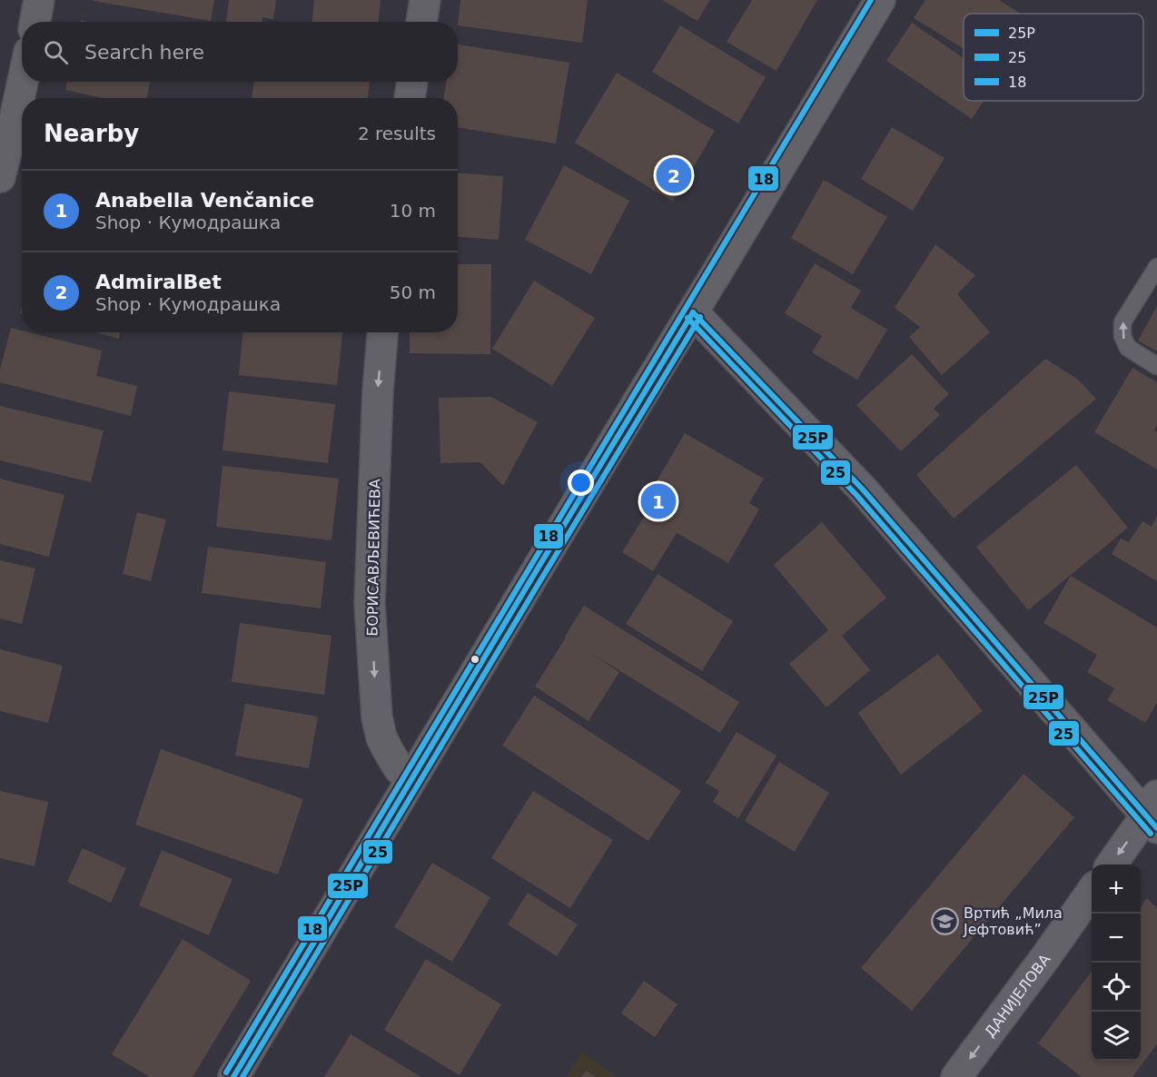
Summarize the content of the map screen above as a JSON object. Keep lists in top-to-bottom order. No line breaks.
{"streets":{"street":["БОРИСАВЉЕВИЋЕВА","ДАНИЈЕЛОВА"]},"one_way":["БОРИСАВЉЕВИЋЕВА","ДАНИЈЕЛОВА"],"places":{"school or university":["Вртић „Мила Јефтовић”"]},"lines":["transit line 18","transit line 25P","transit line 25"],"legend":["25P","25","18"],"page":{"search":"Search here","heading":["Nearby","2 results"],"pins":["2","1"],"list":[{"mark":"1","name":"Anabella Venčanice","note":"Shop · Кумодрашка","value":"10 m"},{"mark":"2","name":"AdmiralBet","note":"Shop · Кумодрашка","value":"50 m"}],"map_buttons":["+","−"]}}
